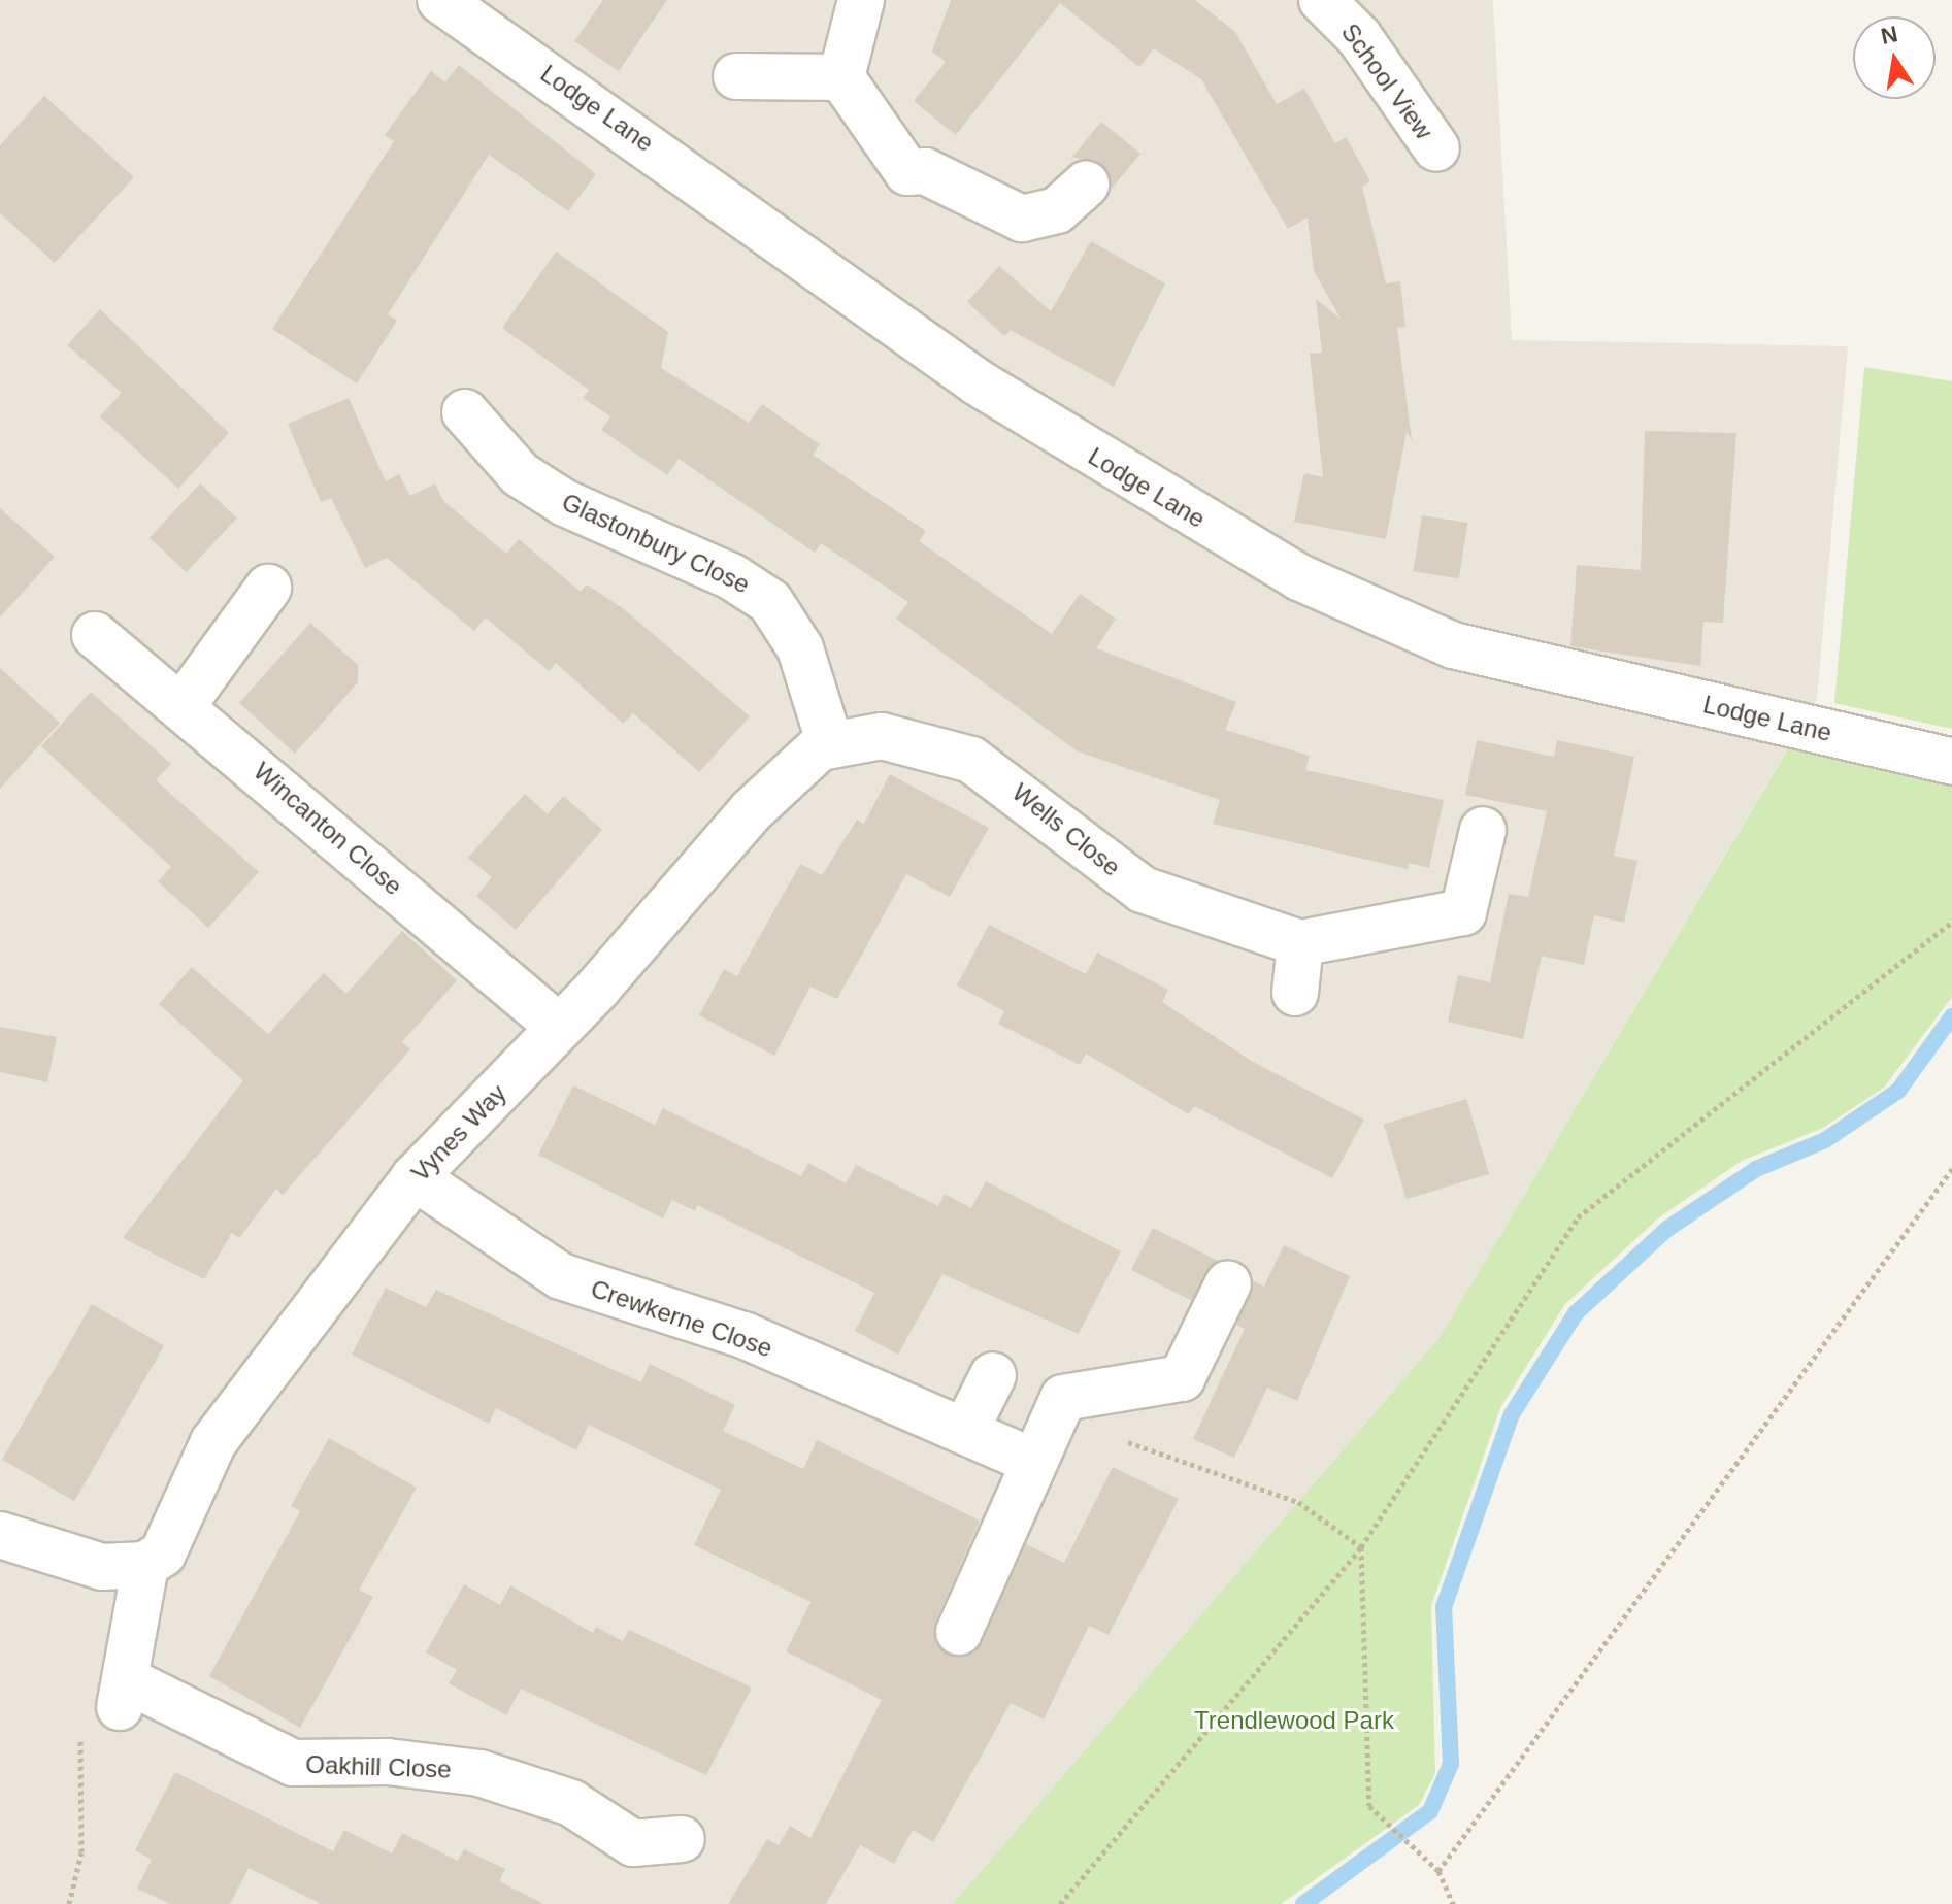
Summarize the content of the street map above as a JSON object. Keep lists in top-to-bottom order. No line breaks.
{"streets":{"street":["School View","Lodge Lane","Glastonbury Close","Wincanton Close","Wells Close","Vynes Way","Crewkerne Close","Oakhill Close"]},"crossings":[["Glastonbury Close","Wells Close"],["Glastonbury Close","Vynes Way"],["Wincanton Close","Vynes Way"],["Wells Close","Vynes Way"],["Vynes Way","Crewkerne Close"]],"parks":["Trendlewood Park"],"north":"top"}
